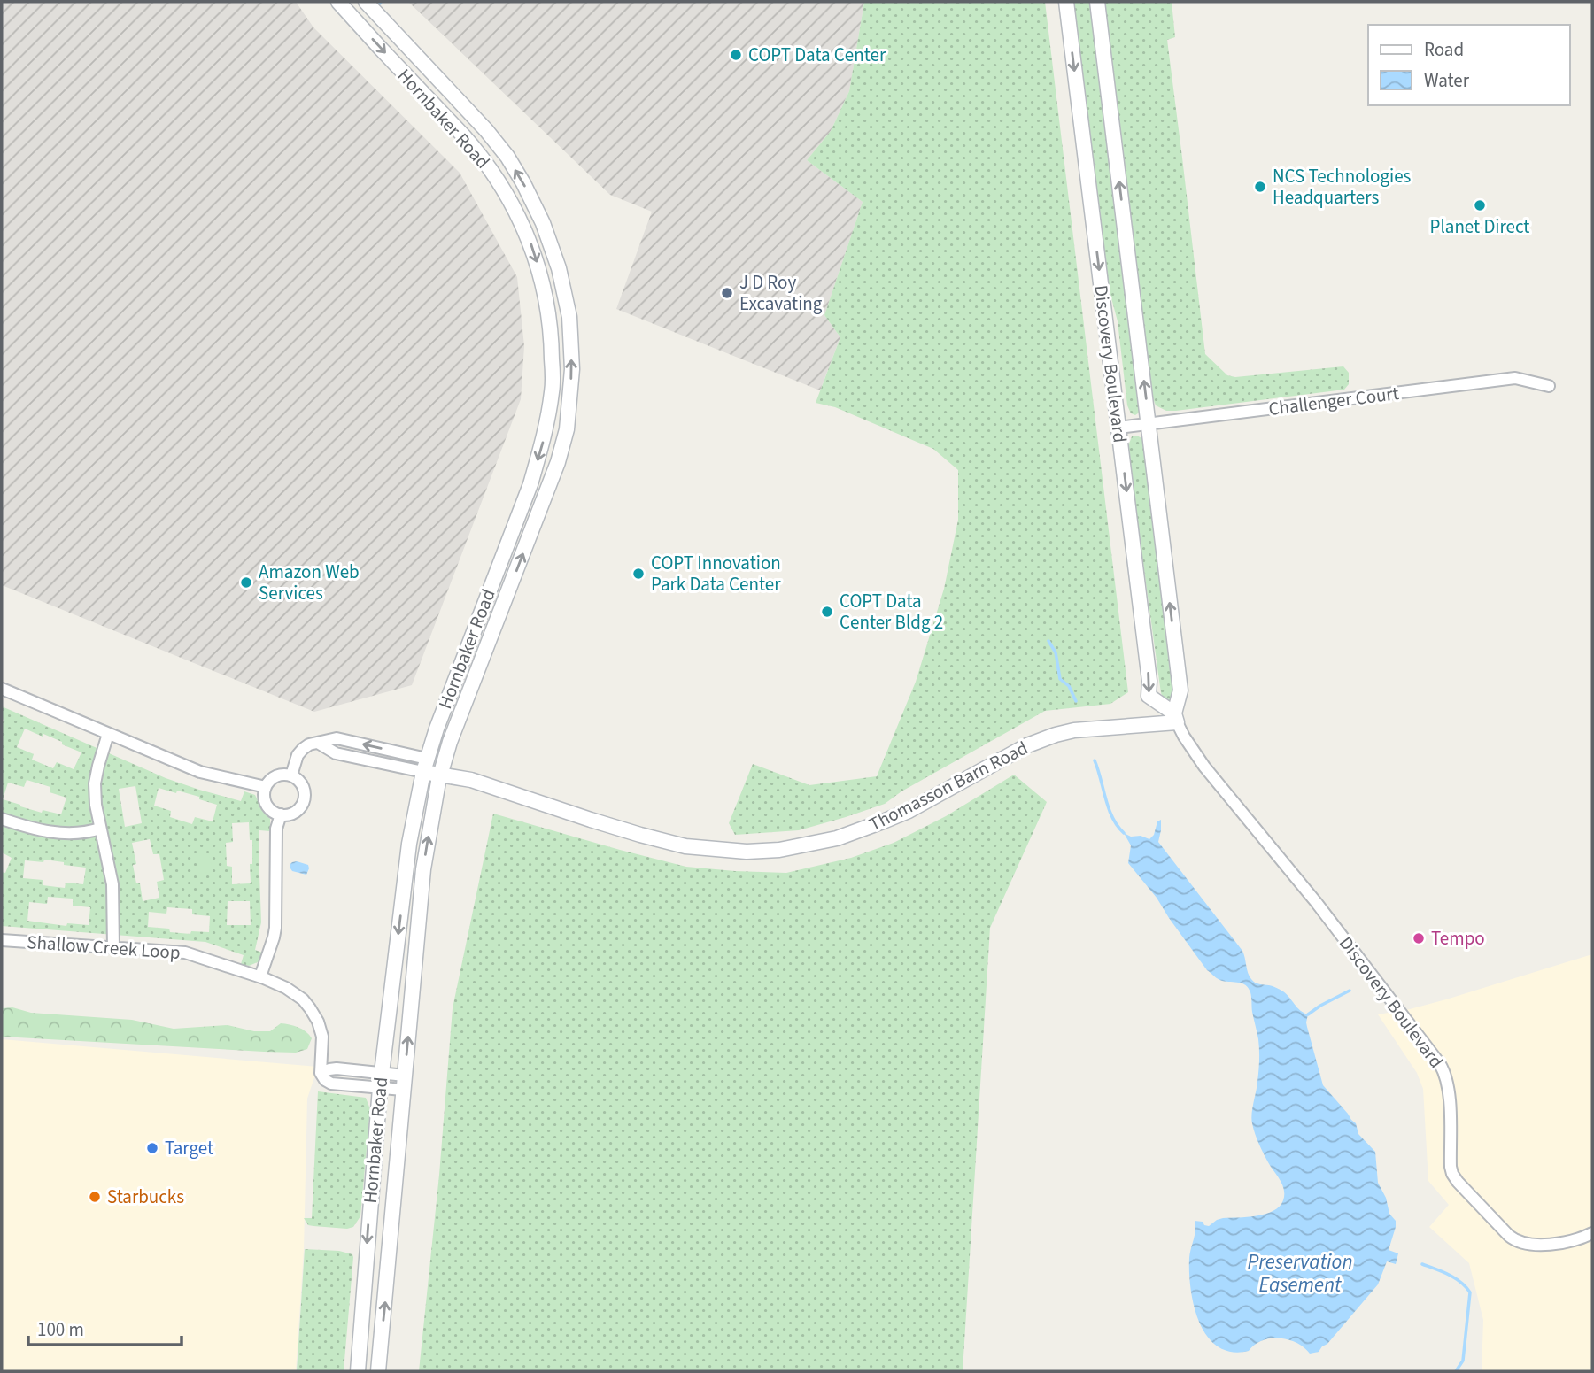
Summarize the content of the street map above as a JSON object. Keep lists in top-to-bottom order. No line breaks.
{"streets":{"main road":["Hornbaker Road","Discovery Boulevard","Thomasson Barn Road"],"street":["Challenger Court","Shallow Creek Loop"]},"crossings":[["Hornbaker Road","Thomasson Barn Road"],["Hornbaker Road","Shallow Creek Loop"],["Discovery Boulevard","Challenger Court"],["Discovery Boulevard","Thomasson Barn Road"]],"water":["Preservation Easement"],"places":["COPT Data Center","NCS Technologies Headquarters","Planet Direct","J D Roy Excavating","COPT Innovation Park Data Center","Amazon Web Services","COPT Data Center Bldg 2","Tempo","Target","Starbucks"],"legend":["Road","Water"],"scale_bar":"100 m"}
